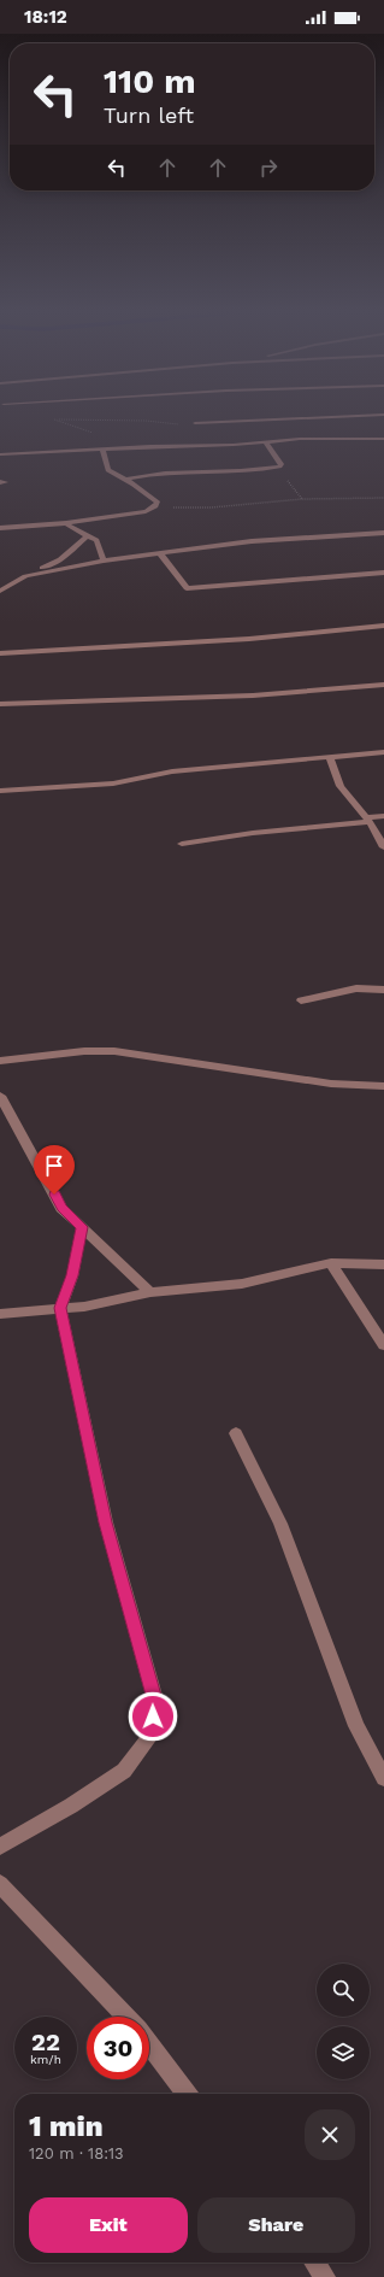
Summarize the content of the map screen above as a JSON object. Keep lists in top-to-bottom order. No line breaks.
{"page":{"status":"18:12","turn":["110 m","Turn left"],"speed":"22 km/h","limit":"30","heading":["1 min","120 m · 18:13"],"buttons":["Exit","Share"]}}
